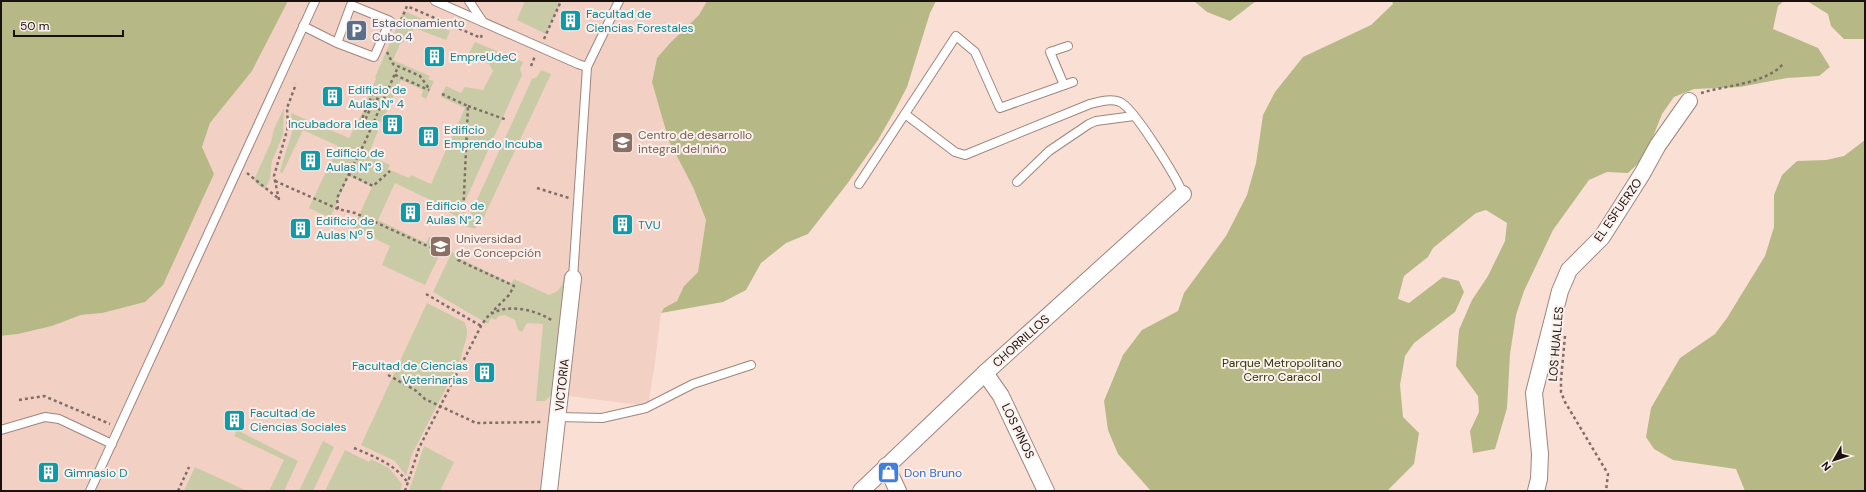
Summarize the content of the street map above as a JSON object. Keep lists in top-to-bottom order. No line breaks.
{"streets":{"street":["EL ESFUERZO","CHORRILLOS","VICTORIA","LOS PINOS"],"path":["LOS HUALLES"]},"crossings":[["CHORRILLOS","LOS PINOS"]],"parks":["Parque Metropolitano Cerro Caracol"],"places":{"building":["Facultad de Ciencias Forestales","EmpreUdeC","Edificio de Aulas N° 4","Incubadora Idea","Edificio Emprendo Incuba","Edificio de Aulas N° 3","Edificio de Aulas N° 2","TVU","Edificio de Aulas Nº 5","Facultad de Ciencias Veterinarias","Facultad de Ciencias Sociales","Gimnasio D"],"parking":["Estacionamiento Cubo 4"],"school or university":["Centro de desarrollo integral del niño","Universidad de Concepción"],"shop":["Don Bruno"]},"scale_bar":"50 m","north":"bottom left"}
